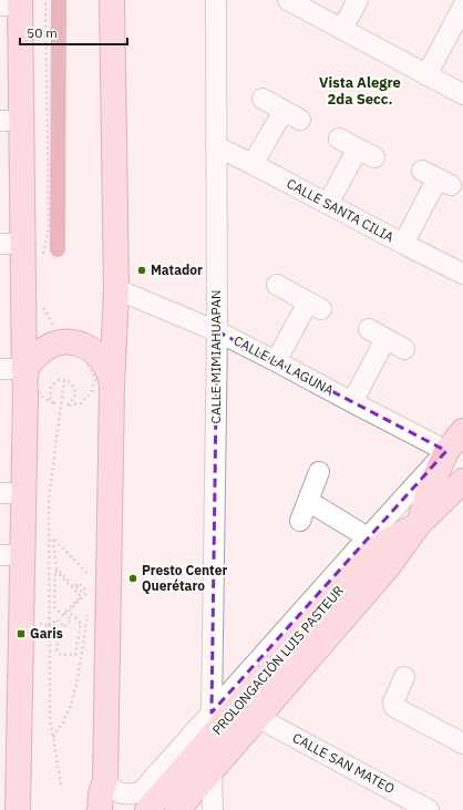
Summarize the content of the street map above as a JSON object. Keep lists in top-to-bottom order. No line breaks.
{"streets":{"main road":["PROLONGACIÓN LUIS PASTEUR"],"street":["CALLE SANTA CILIA","CALLE MIMIAHUAPAN","CALLE LA LAGUNA","CALLE SAN MATEO"]},"crossings":[["CALLE SANTA CILIA","CALLE MIMIAHUAPAN"],["CALLE MIMIAHUAPAN","CALLE LA LAGUNA"],["CALLE LA LAGUNA","PROLONGACIÓN LUIS PASTEUR"],["PROLONGACIÓN LUIS PASTEUR","CALLE SAN MATEO"]],"districts":["Vista Alegre 2da Secc."],"places":{"other":["Matador","Presto Center Querétaro"],"transit":["Garis"]},"scale_bar":"50 m"}
